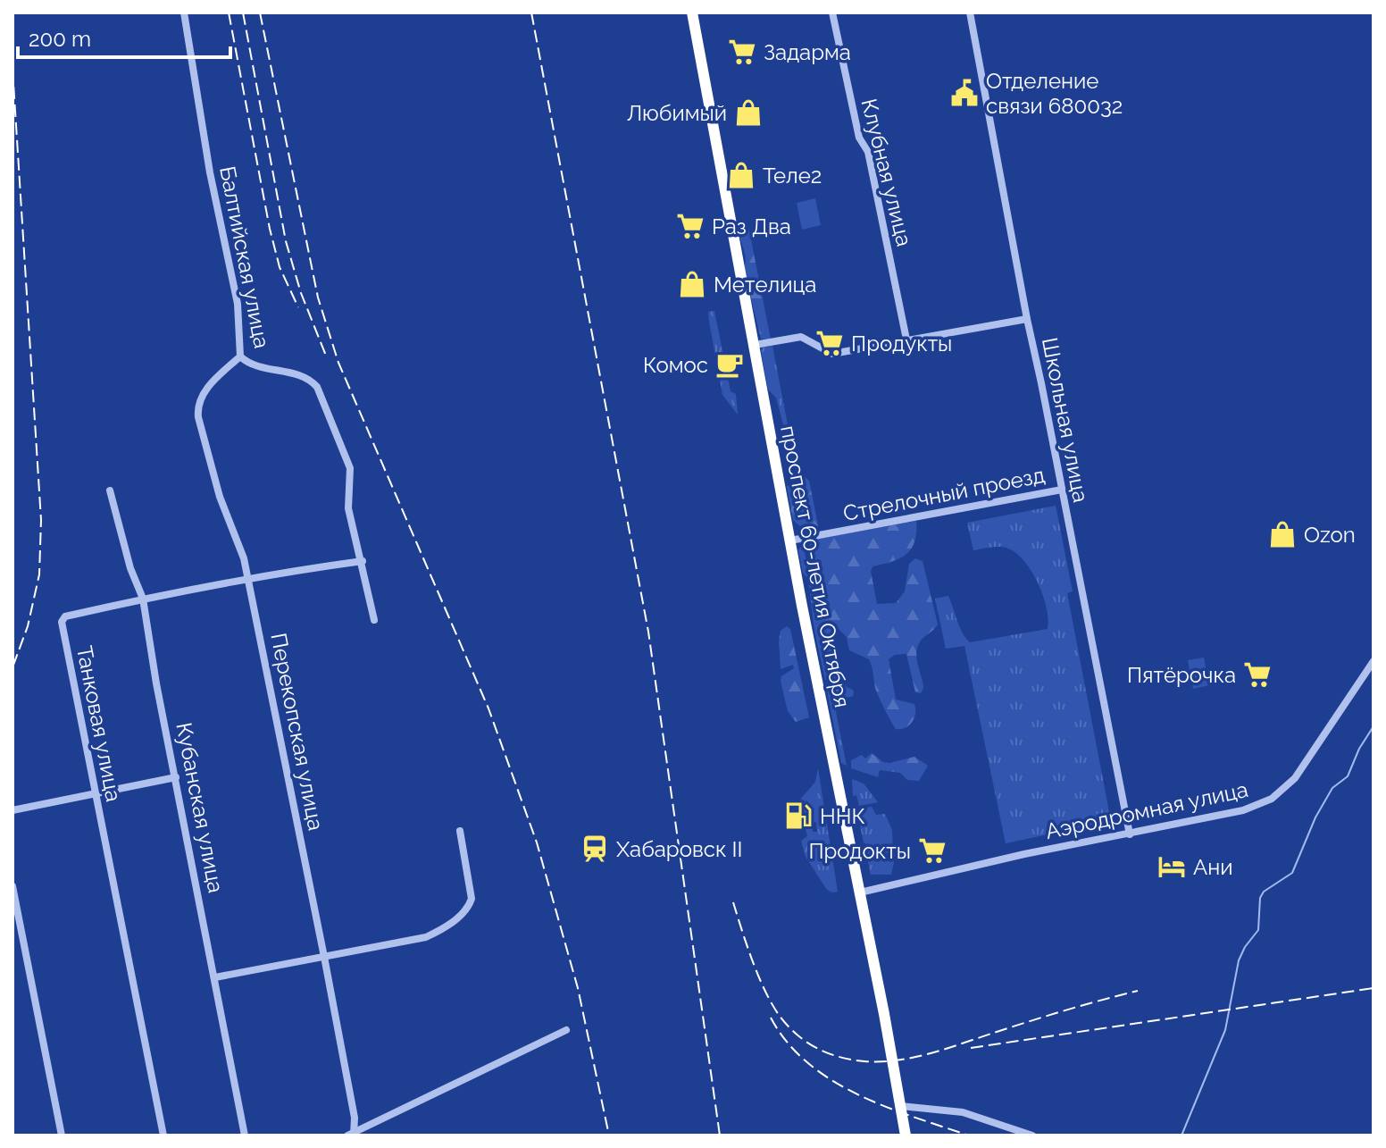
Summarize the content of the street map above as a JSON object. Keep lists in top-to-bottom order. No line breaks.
{"streets":{"highway":["проспект 60-летия Октября"],"street":["Клубная улица","Балтийская улица","Школьная улица","Стрелочный проезд","Танковая улица","Перекопская улица","Кубанская улица","Аэродромная улица"]},"crossings":[["Балтийская улица","Танковая улица"],["Балтийская улица","Перекопская улица"],["Школьная улица","Стрелочный проезд"],["Школьная улица","Аэродромная улица"],["Стрелочный проезд","проспект 60-летия Октября"],["проспект 60-летия Октября","Аэродромная улица"],["Танковая улица","Перекопская улица"],["Танковая улица","Кубанская улица"]],"places":{"supermarket":["Задарма","Раз Два","Продукты","Пятёрочка","Продокты"],"public building":["Отделение связи 680032"],"shop":["Любимый","Теле2","Метелица","Ozon"],"cafe":["Комос"],"fuel station":["ННК"],"station":["Хабаровск II"],"hotel":["Ани"]},"scale_bar":"200 m"}
